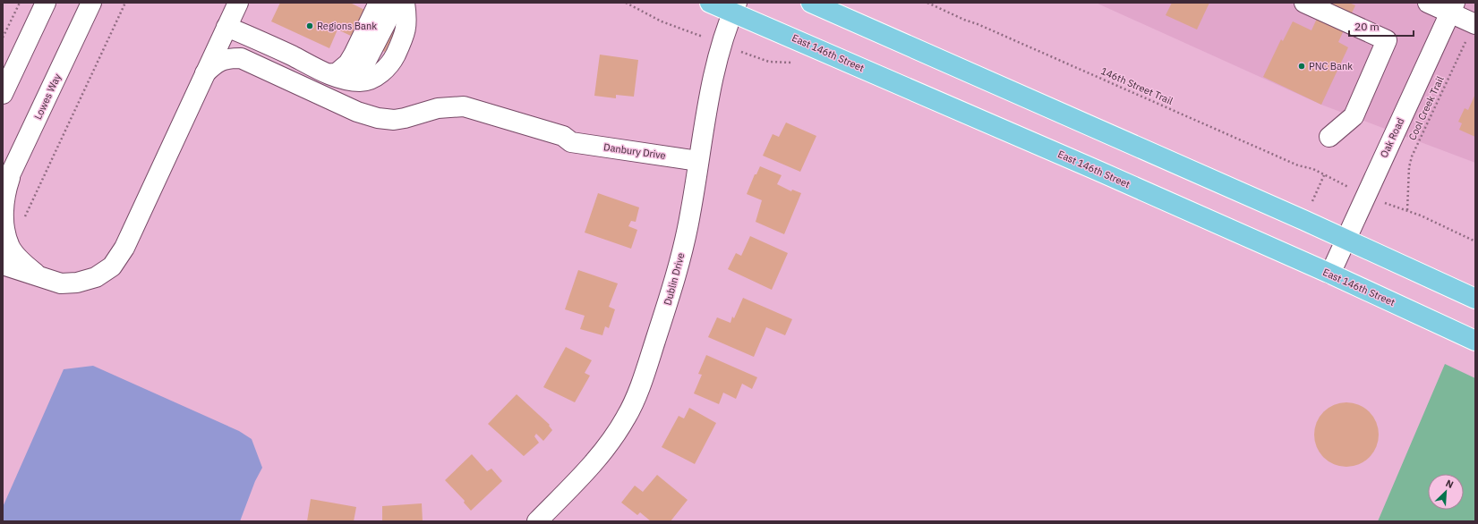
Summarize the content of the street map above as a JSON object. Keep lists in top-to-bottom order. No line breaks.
{"streets":{"main road":["East 146th Street"],"street":["Lowes Way","Oak Road","Danbury Drive","Dublin Drive"],"path":["146th Street Trail","Cool Creek Trail"]},"crossings":[["East 146th Street","Oak Road"],["East 146th Street","Dublin Drive"],["Danbury Drive","Dublin Drive"]],"places":["Regions Bank","PNC Bank"],"scale_bar":"20 m","north":"top right"}
